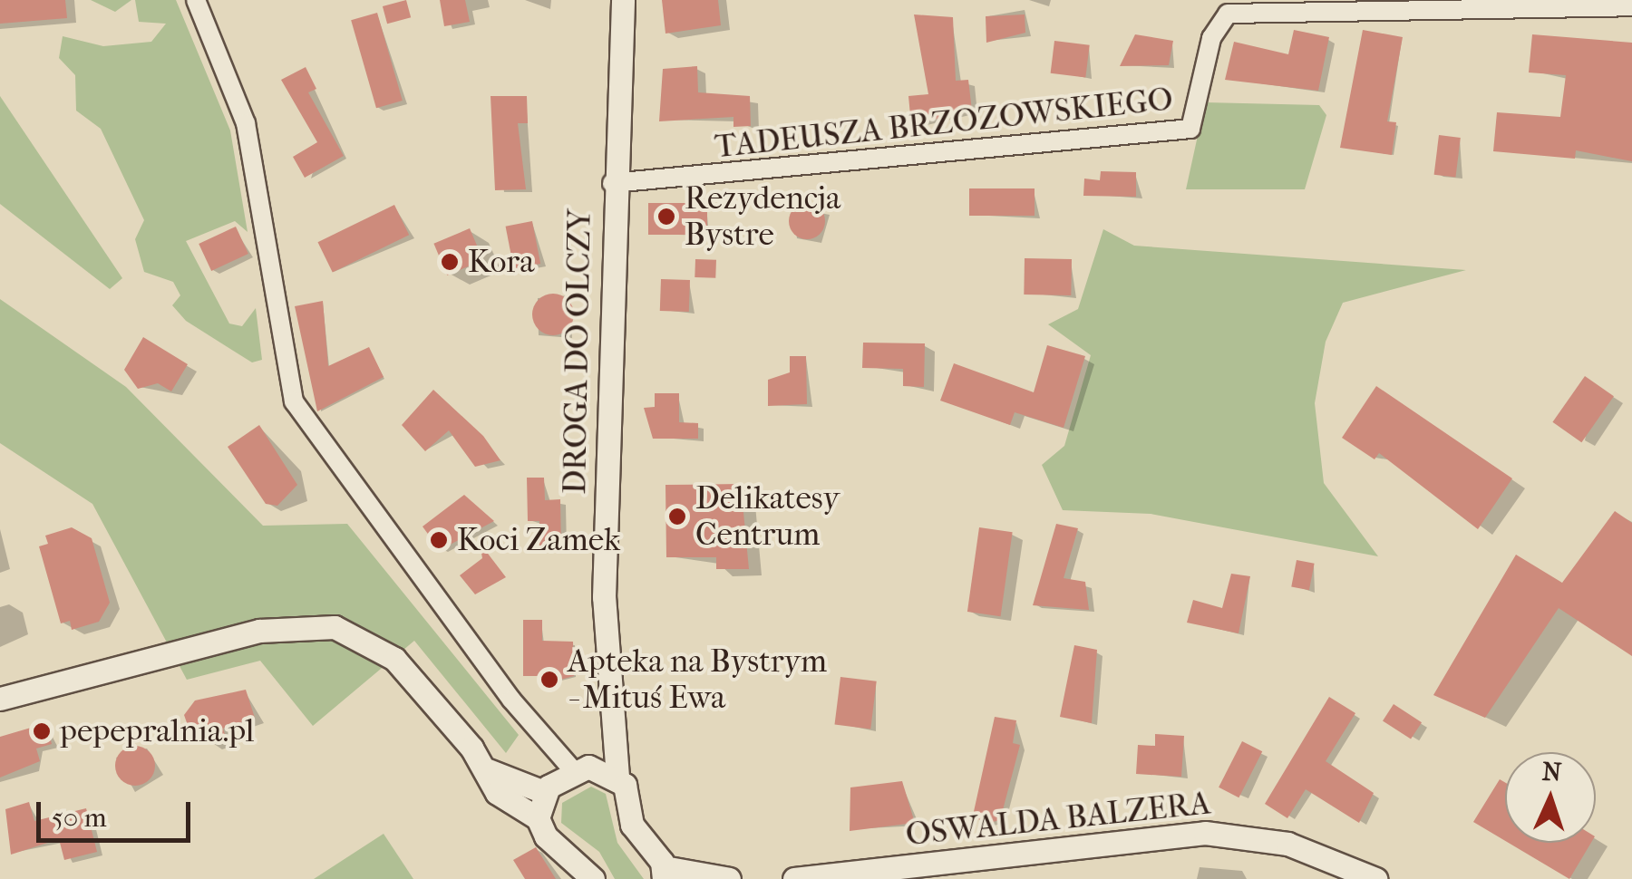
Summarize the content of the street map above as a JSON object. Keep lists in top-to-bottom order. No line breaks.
{"streets":{"street":["TADEUSZA BRZOZOWSKIEGO","DROGA DO OLCZY","OSWALDA BALZERA"]},"crossings":[["TADEUSZA BRZOZOWSKIEGO","DROGA DO OLCZY"]],"places":["Rezydencja Bystre","Kora","Delikatesy Centrum","Koci Zamek","Apteka na Bystrym - Mituś Ewa","pepepralnia.pl"],"scale_bar":"50 m","north":"top"}
